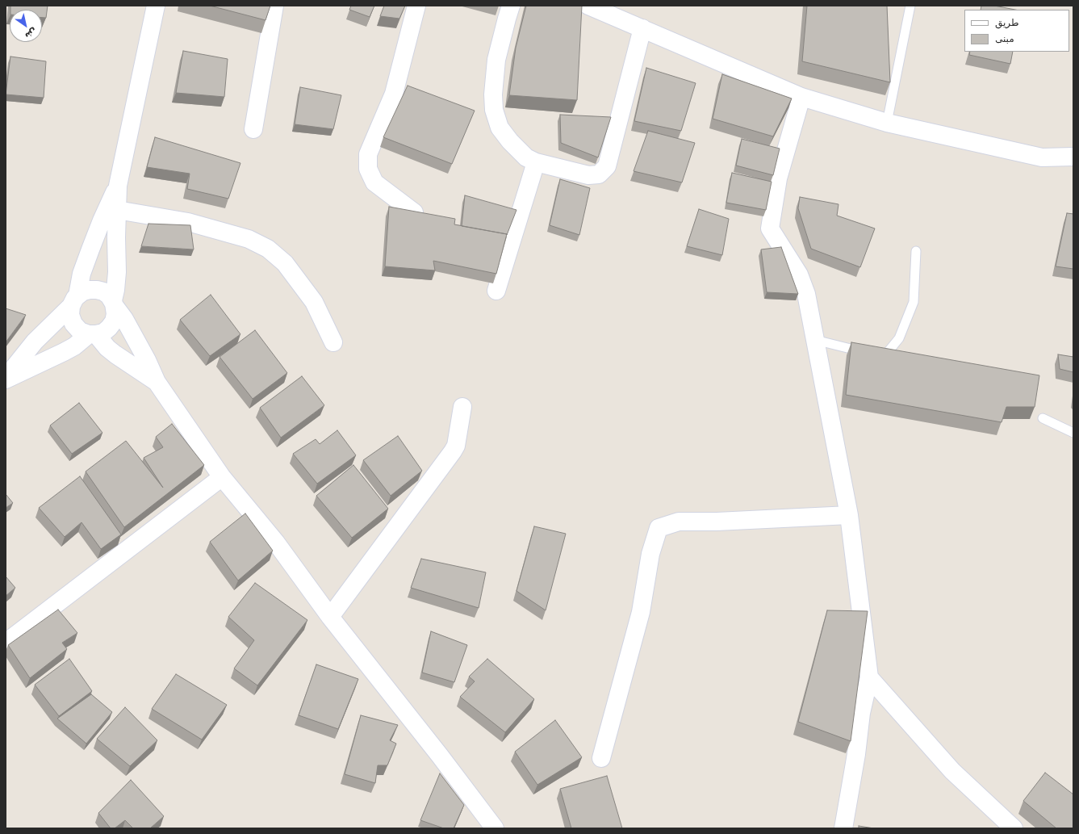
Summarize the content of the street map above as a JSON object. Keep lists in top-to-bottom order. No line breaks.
{"legend":["طريق","مبنى"],"north":"bottom right"}
